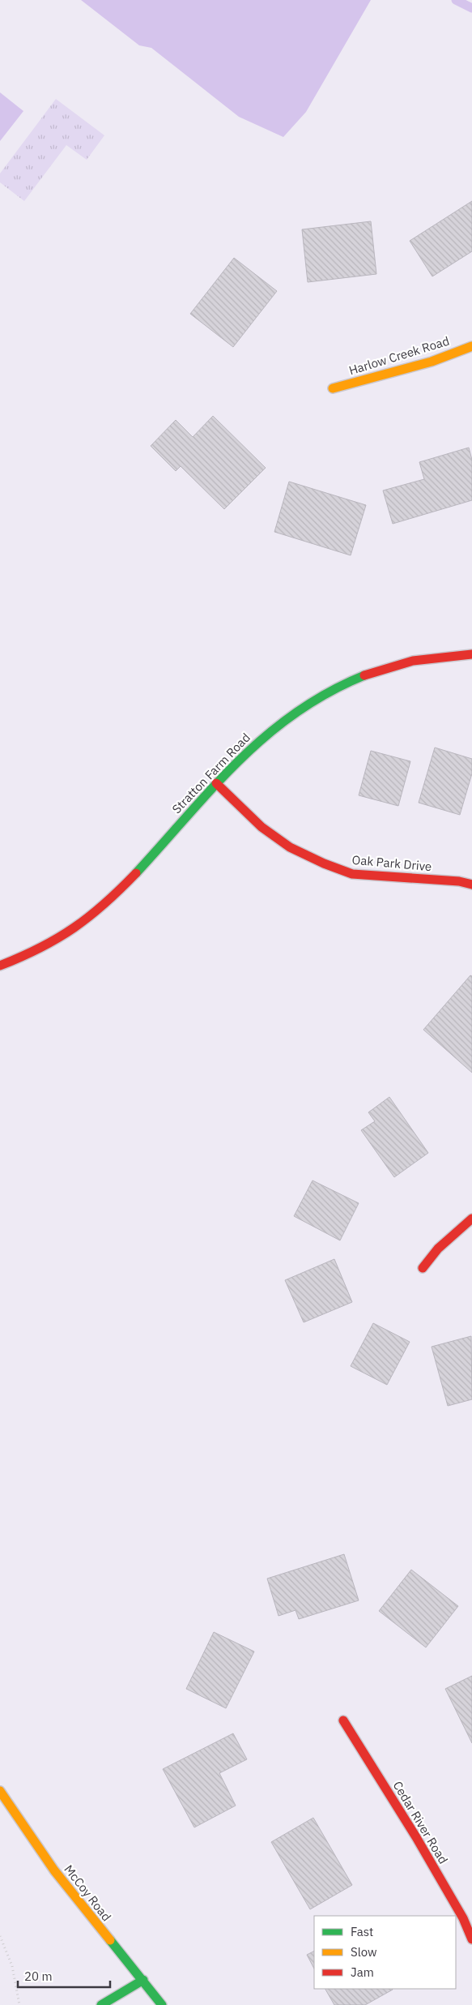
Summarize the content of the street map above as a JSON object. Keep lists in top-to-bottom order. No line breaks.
{"streets":{"street":["Harlow Creek Road","Stratton Farm Road","Oak Park Drive","Cedar River Road","McCoy Road"]},"crossings":[["Stratton Farm Road","Oak Park Drive"]],"legend":["Fast","Slow","Jam"],"scale_bar":"20 m"}
